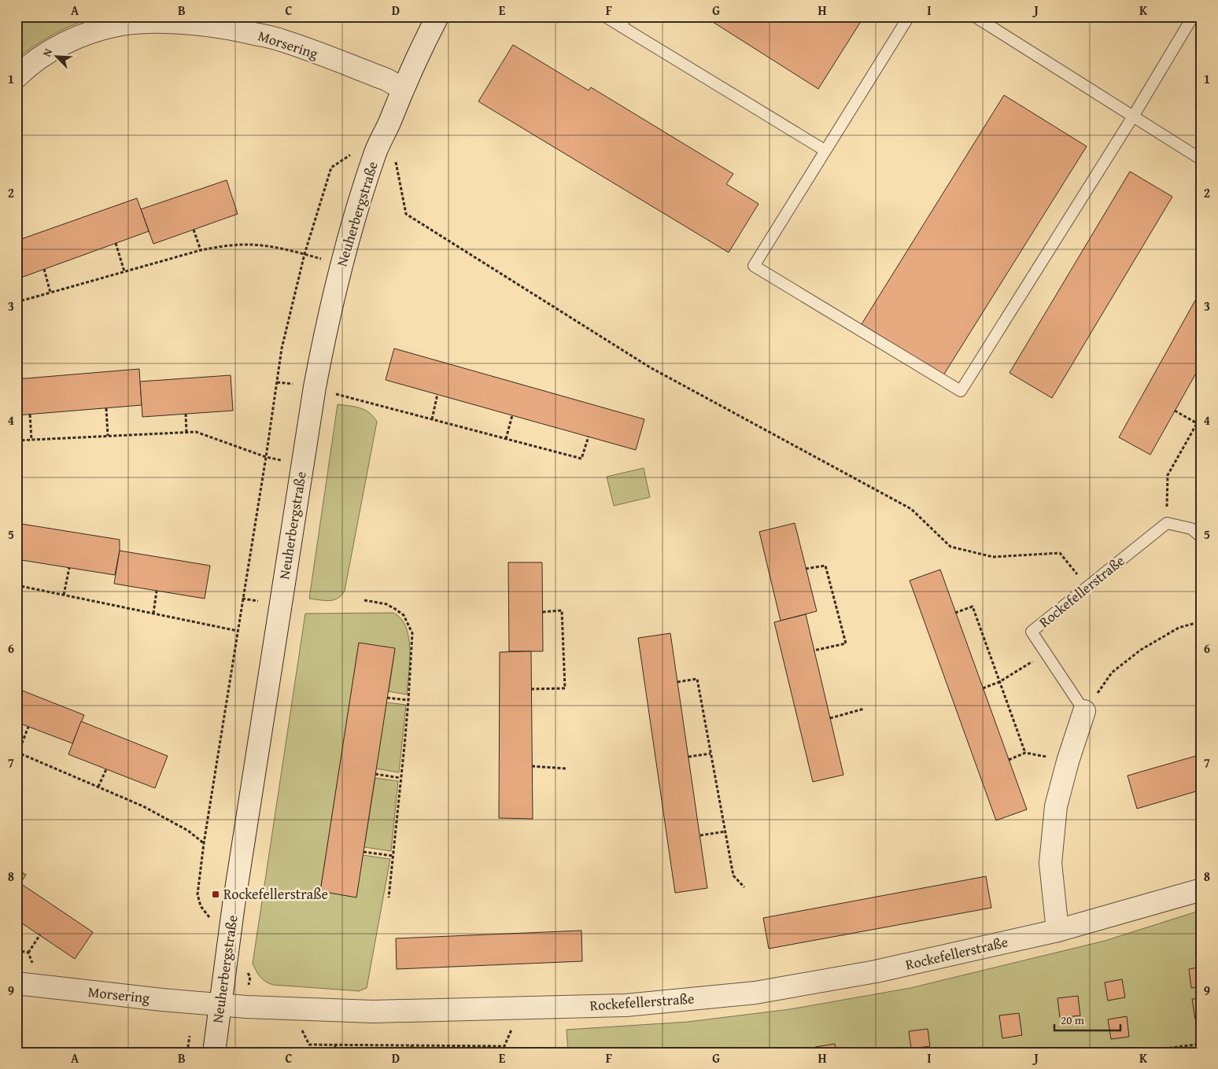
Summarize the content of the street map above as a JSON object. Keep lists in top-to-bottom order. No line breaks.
{"streets":{"street":["Morsering","Neuherbergstraße","Rockefellerstraße"]},"crossings":[["Morsering","Neuherbergstraße"],["Morsering","Rockefellerstraße"],["Neuherbergstraße","Rockefellerstraße"]],"places":{"transit":["Rockefellerstraße"]},"scale_bar":"20 m","north":"top left","grid":{"columns":["A","B","C","D","E","F","G","H","I","J","K"],"rows":["1","2","3","4","5","6","7","8","9"]}}
